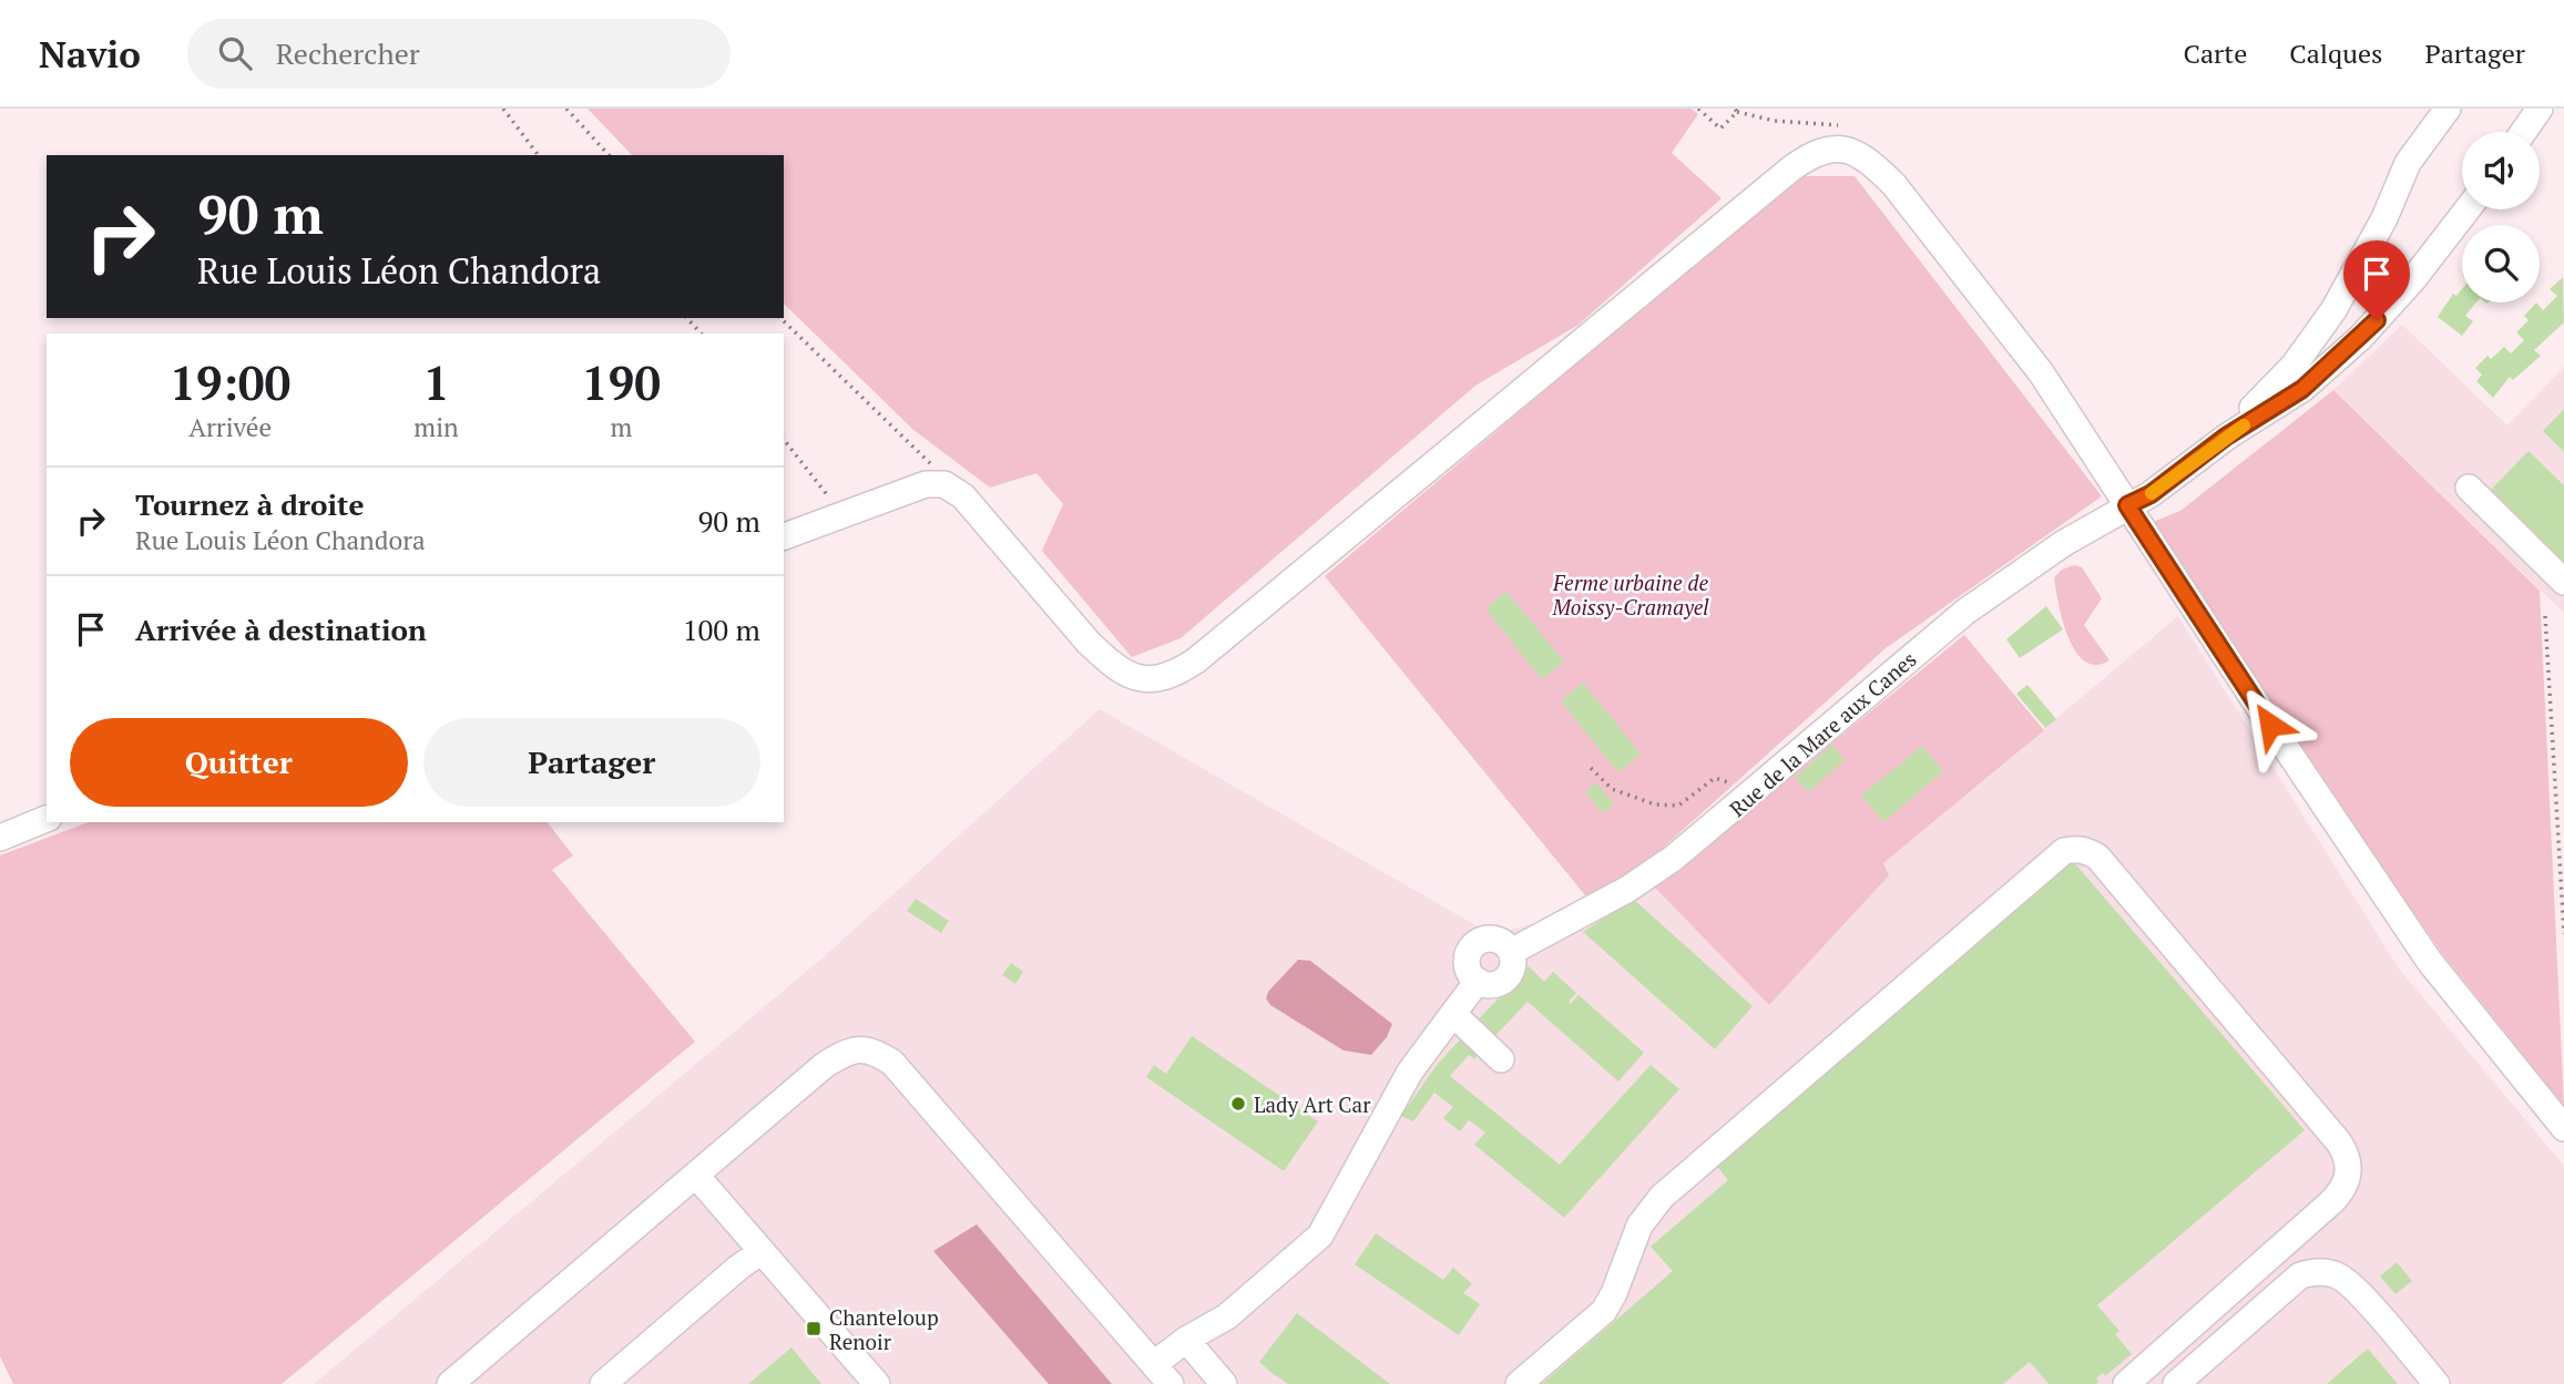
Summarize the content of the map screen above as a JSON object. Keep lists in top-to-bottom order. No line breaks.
{"streets":{"street":["Rue de la Mare aux Canes"]},"parks":["Ferme urbaine de Moissy-Cramayel"],"places":{"other":["Lady Art Car"],"transit":["Chanteloup Renoir"]},"page":{"header":"Navio","search":"Rechercher","nav":["Carte","Calques","Partager"],"turn":["90 m","Rue Louis Léon Chandora"],"eta":["19:00","Arrivée","1","min","190","m"],"list":[{"name":"Tournez à droite","note":"Rue Louis Léon Chandora","value":"90 m"},{"name":"Arrivée à destination","value":"100 m"}],"buttons":["Quitter","Partager"]}}
